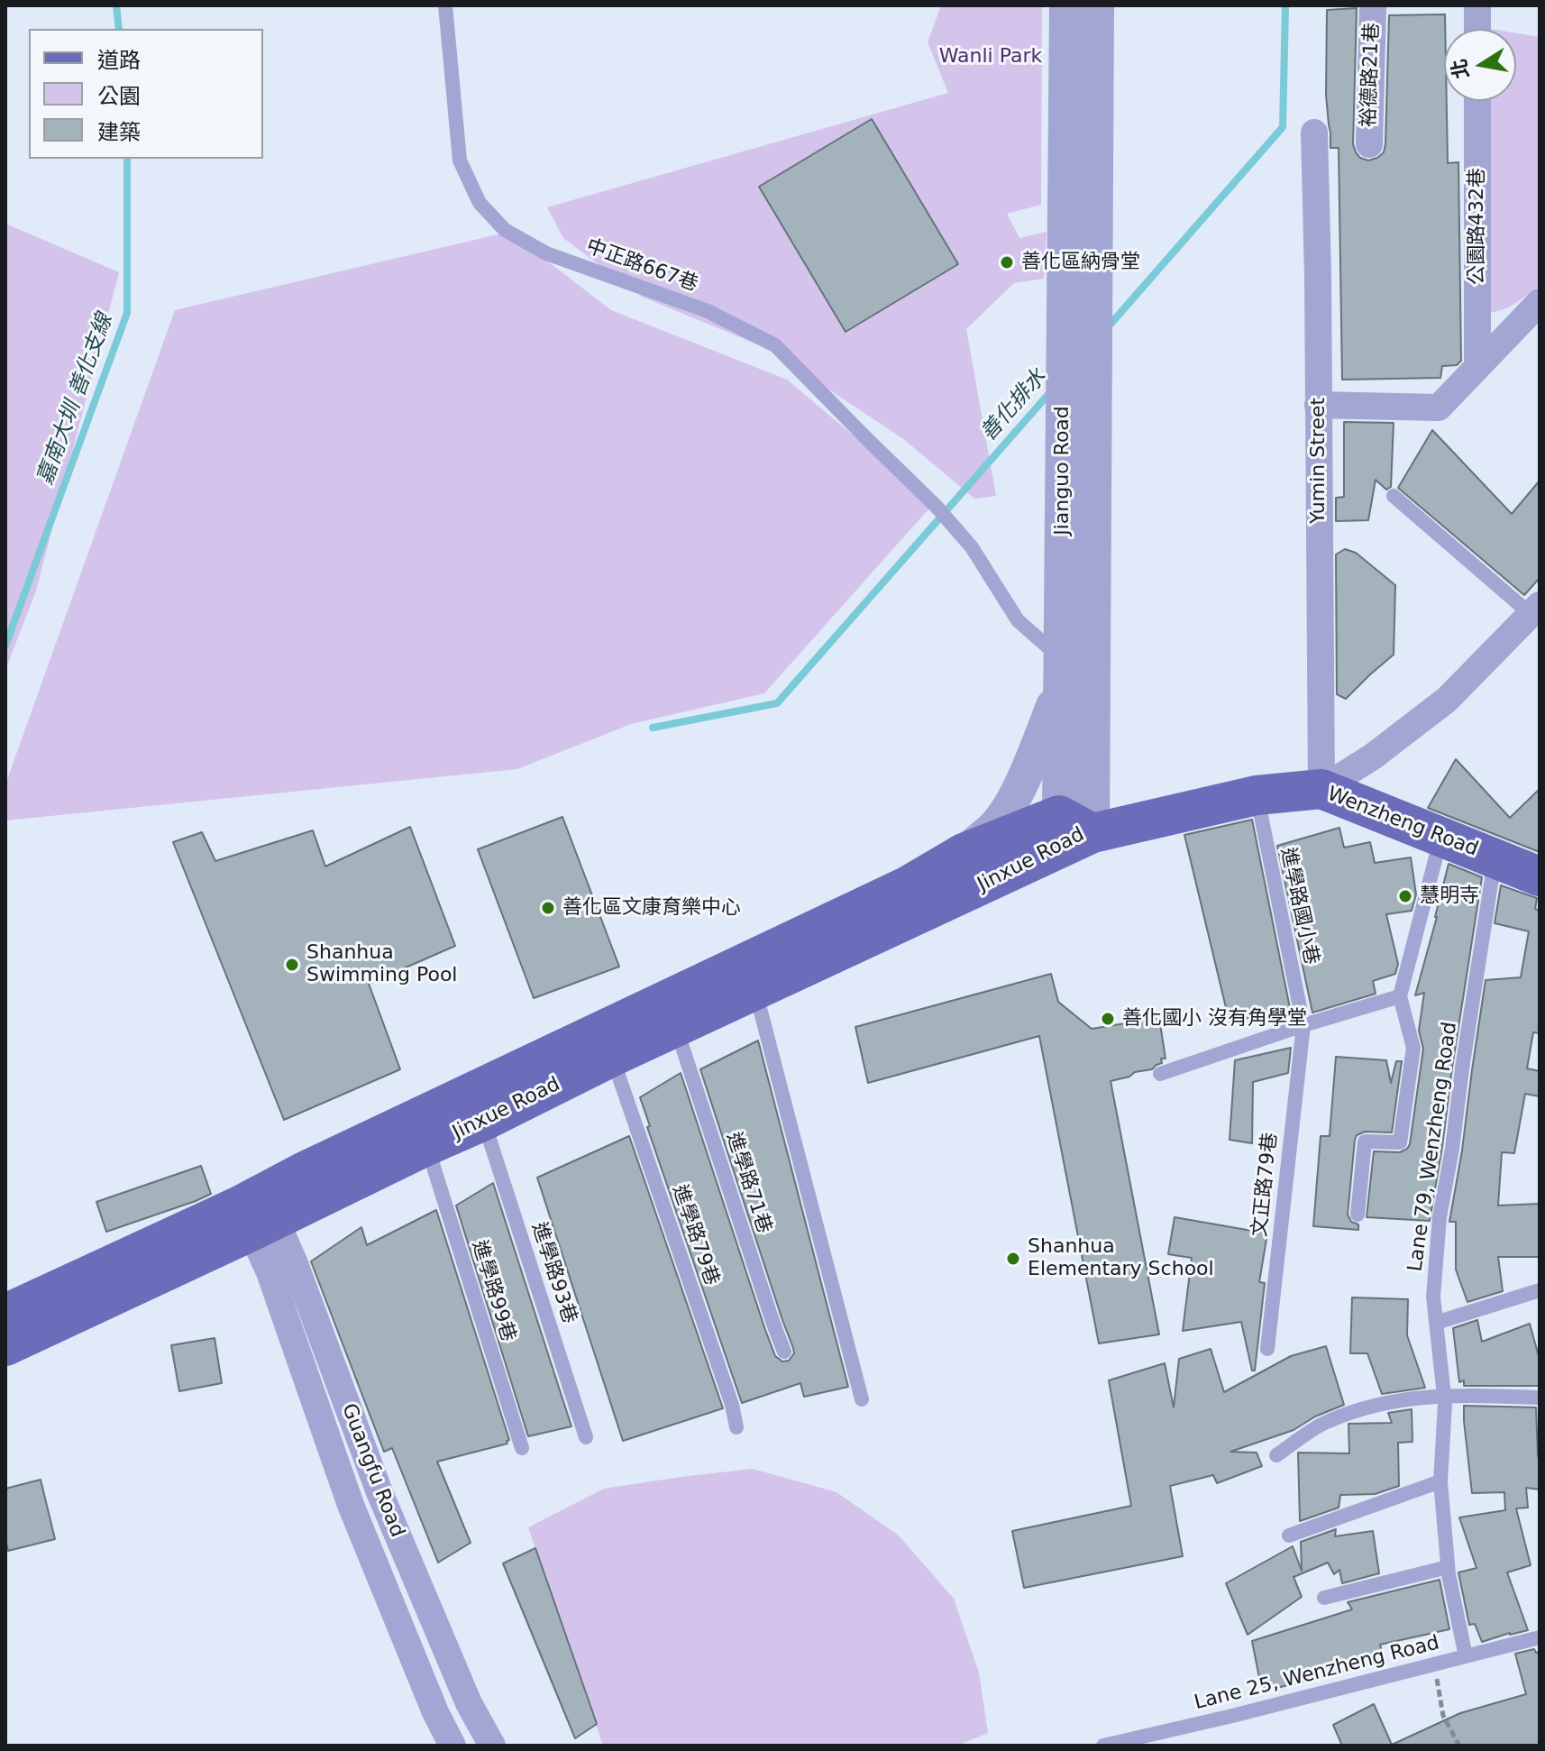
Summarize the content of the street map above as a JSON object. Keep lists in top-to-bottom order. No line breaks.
{"streets":{"main road":["Wenzheng Road","Jinxue Road"],"street":["裕德路21巷","公園路432巷","Yumin Street","Jianguo Road","Guangfu Road"],"lane":["中正路667巷","進學路國小巷","Lane 79, Wenzheng Road","進學路71巷","文正路79巷","進學路79巷","進學路93巷","進學路99巷","Lane 25, Wenzheng Road"]},"crossings":[["中正路667巷","Jianguo Road"],["Yumin Street","Wenzheng Road"],["Jianguo Road","Wenzheng Road"],["Jianguo Road","Jinxue Road"],["Wenzheng Road","Jinxue Road"],["Wenzheng Road","進學路國小巷"],["Wenzheng Road","Lane 79, Wenzheng Road"],["Jinxue Road","進學路71巷"],["Jinxue Road","進學路79巷"],["Jinxue Road","進學路93巷"],["Jinxue Road","進學路99巷"],["Jinxue Road","Guangfu Road"],["進學路國小巷","文正路79巷"],["Lane 79, Wenzheng Road","Lane 25, Wenzheng Road"]],"water":["嘉南大圳 善化支線","善化排水"],"parks":["Wanli Park"],"places":["善化區納骨堂","慧明寺","善化區文康育樂中心","Shanhua Swimming Pool","善化國小 沒有角學堂","Shanhua Elementary School"],"legend":["道路","公園","建築"],"north":"left"}
